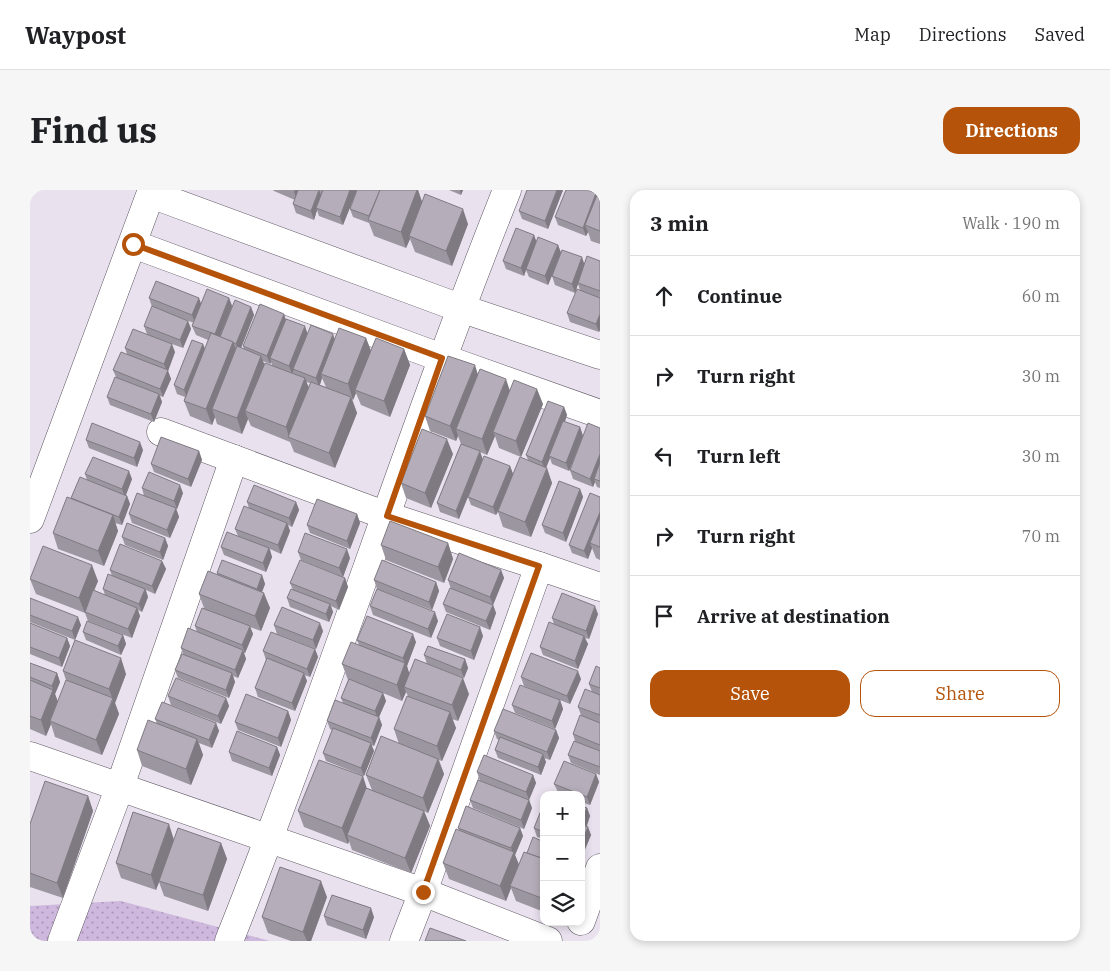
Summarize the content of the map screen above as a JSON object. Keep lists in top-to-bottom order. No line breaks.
{"page":{"header":"Waypost","nav":["Map","Directions","Saved"],"title":"Find us","buttons":["Directions",["Save","Share"]],"heading":["3 min","Walk · 190 m"],"list":[["Continue","60 m"],["Turn right","30 m"],["Turn left","30 m"],["Turn right","70 m"],"Arrive at destination"],"map_buttons":["+","−"]}}
